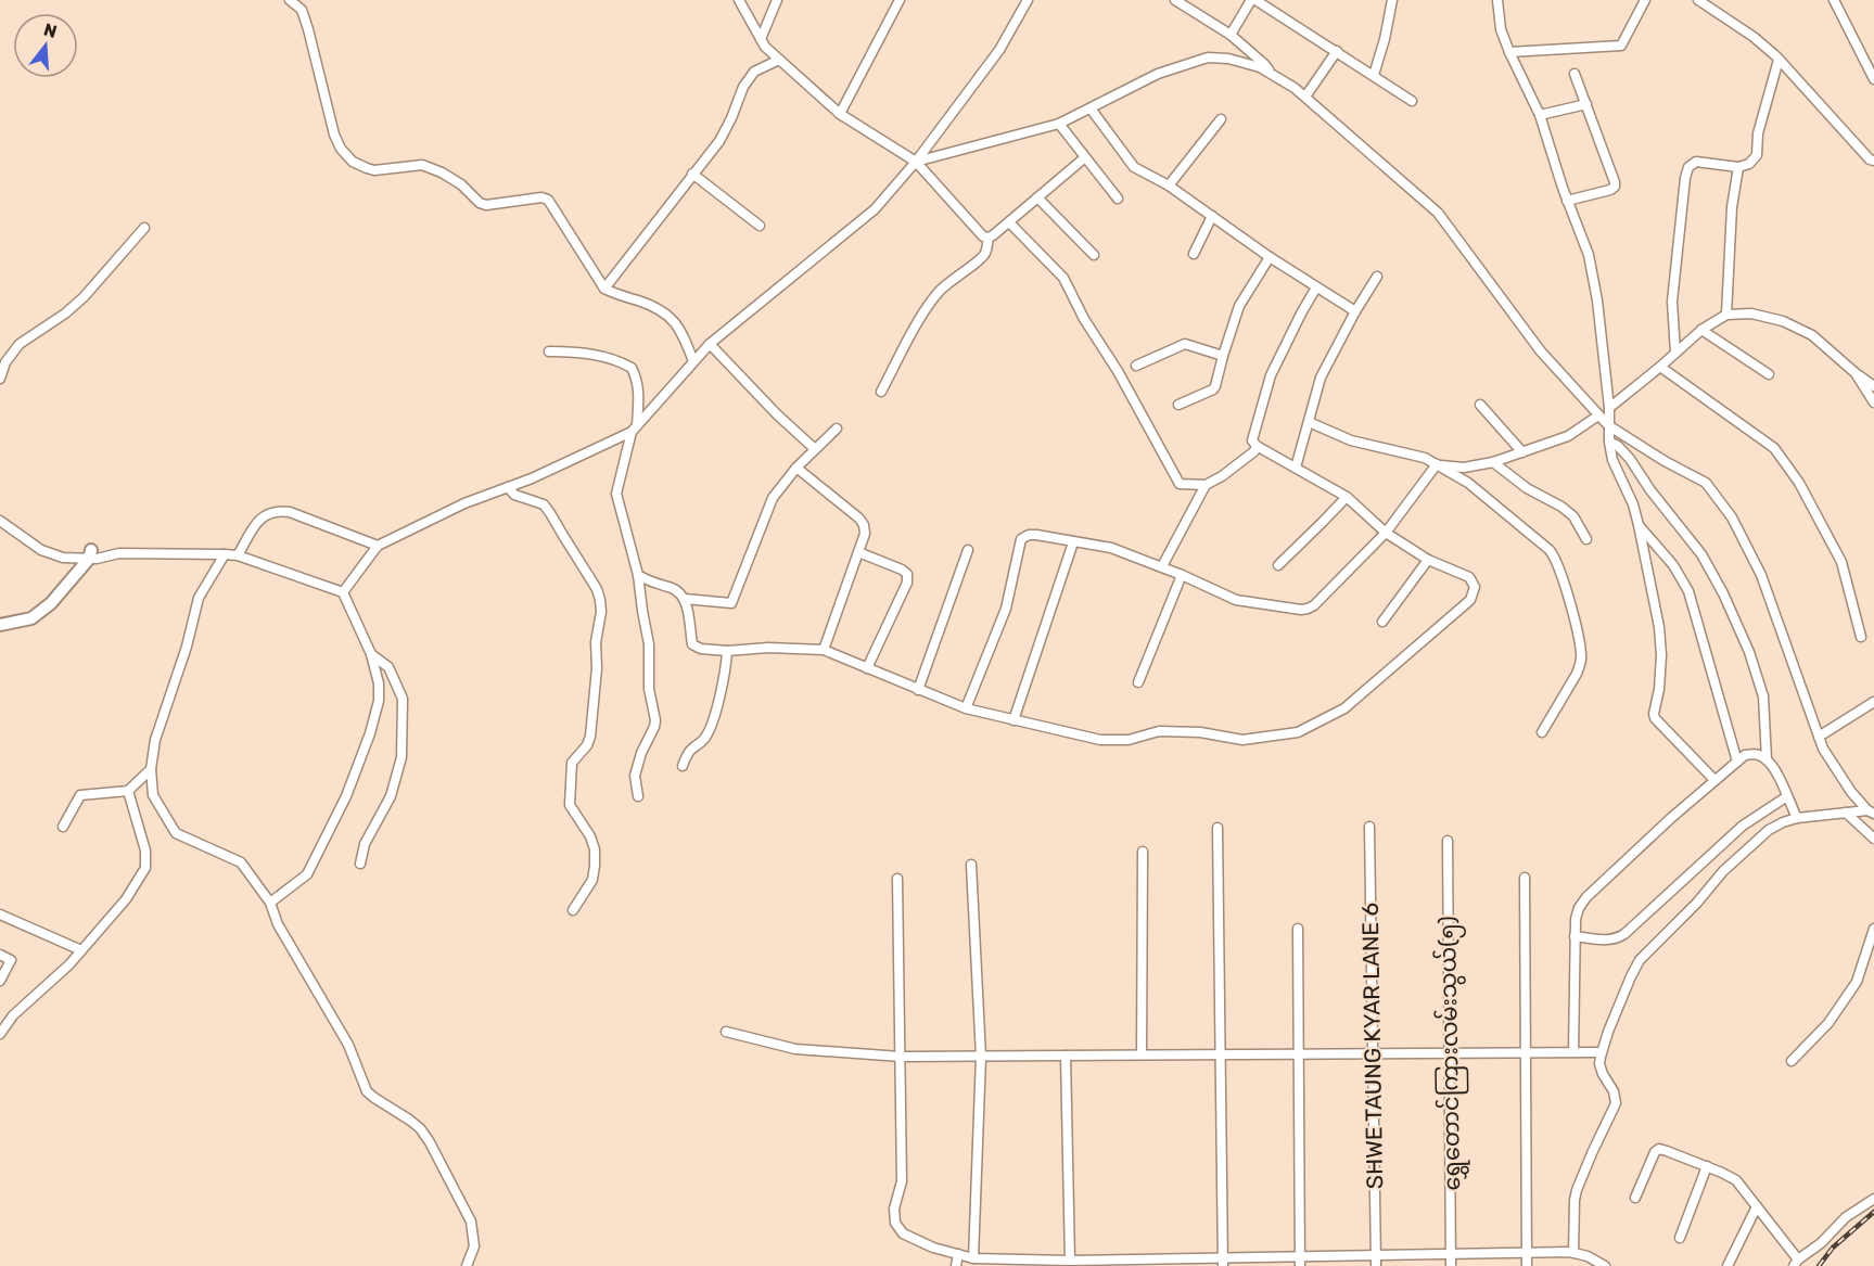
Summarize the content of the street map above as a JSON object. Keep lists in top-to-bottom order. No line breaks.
{"streets":{"street":["SHWE TAUNG KYAR LANE 6","ရွှေတောင်ကြားလမ်းသွယ်(၅)"]},"north":"top"}
